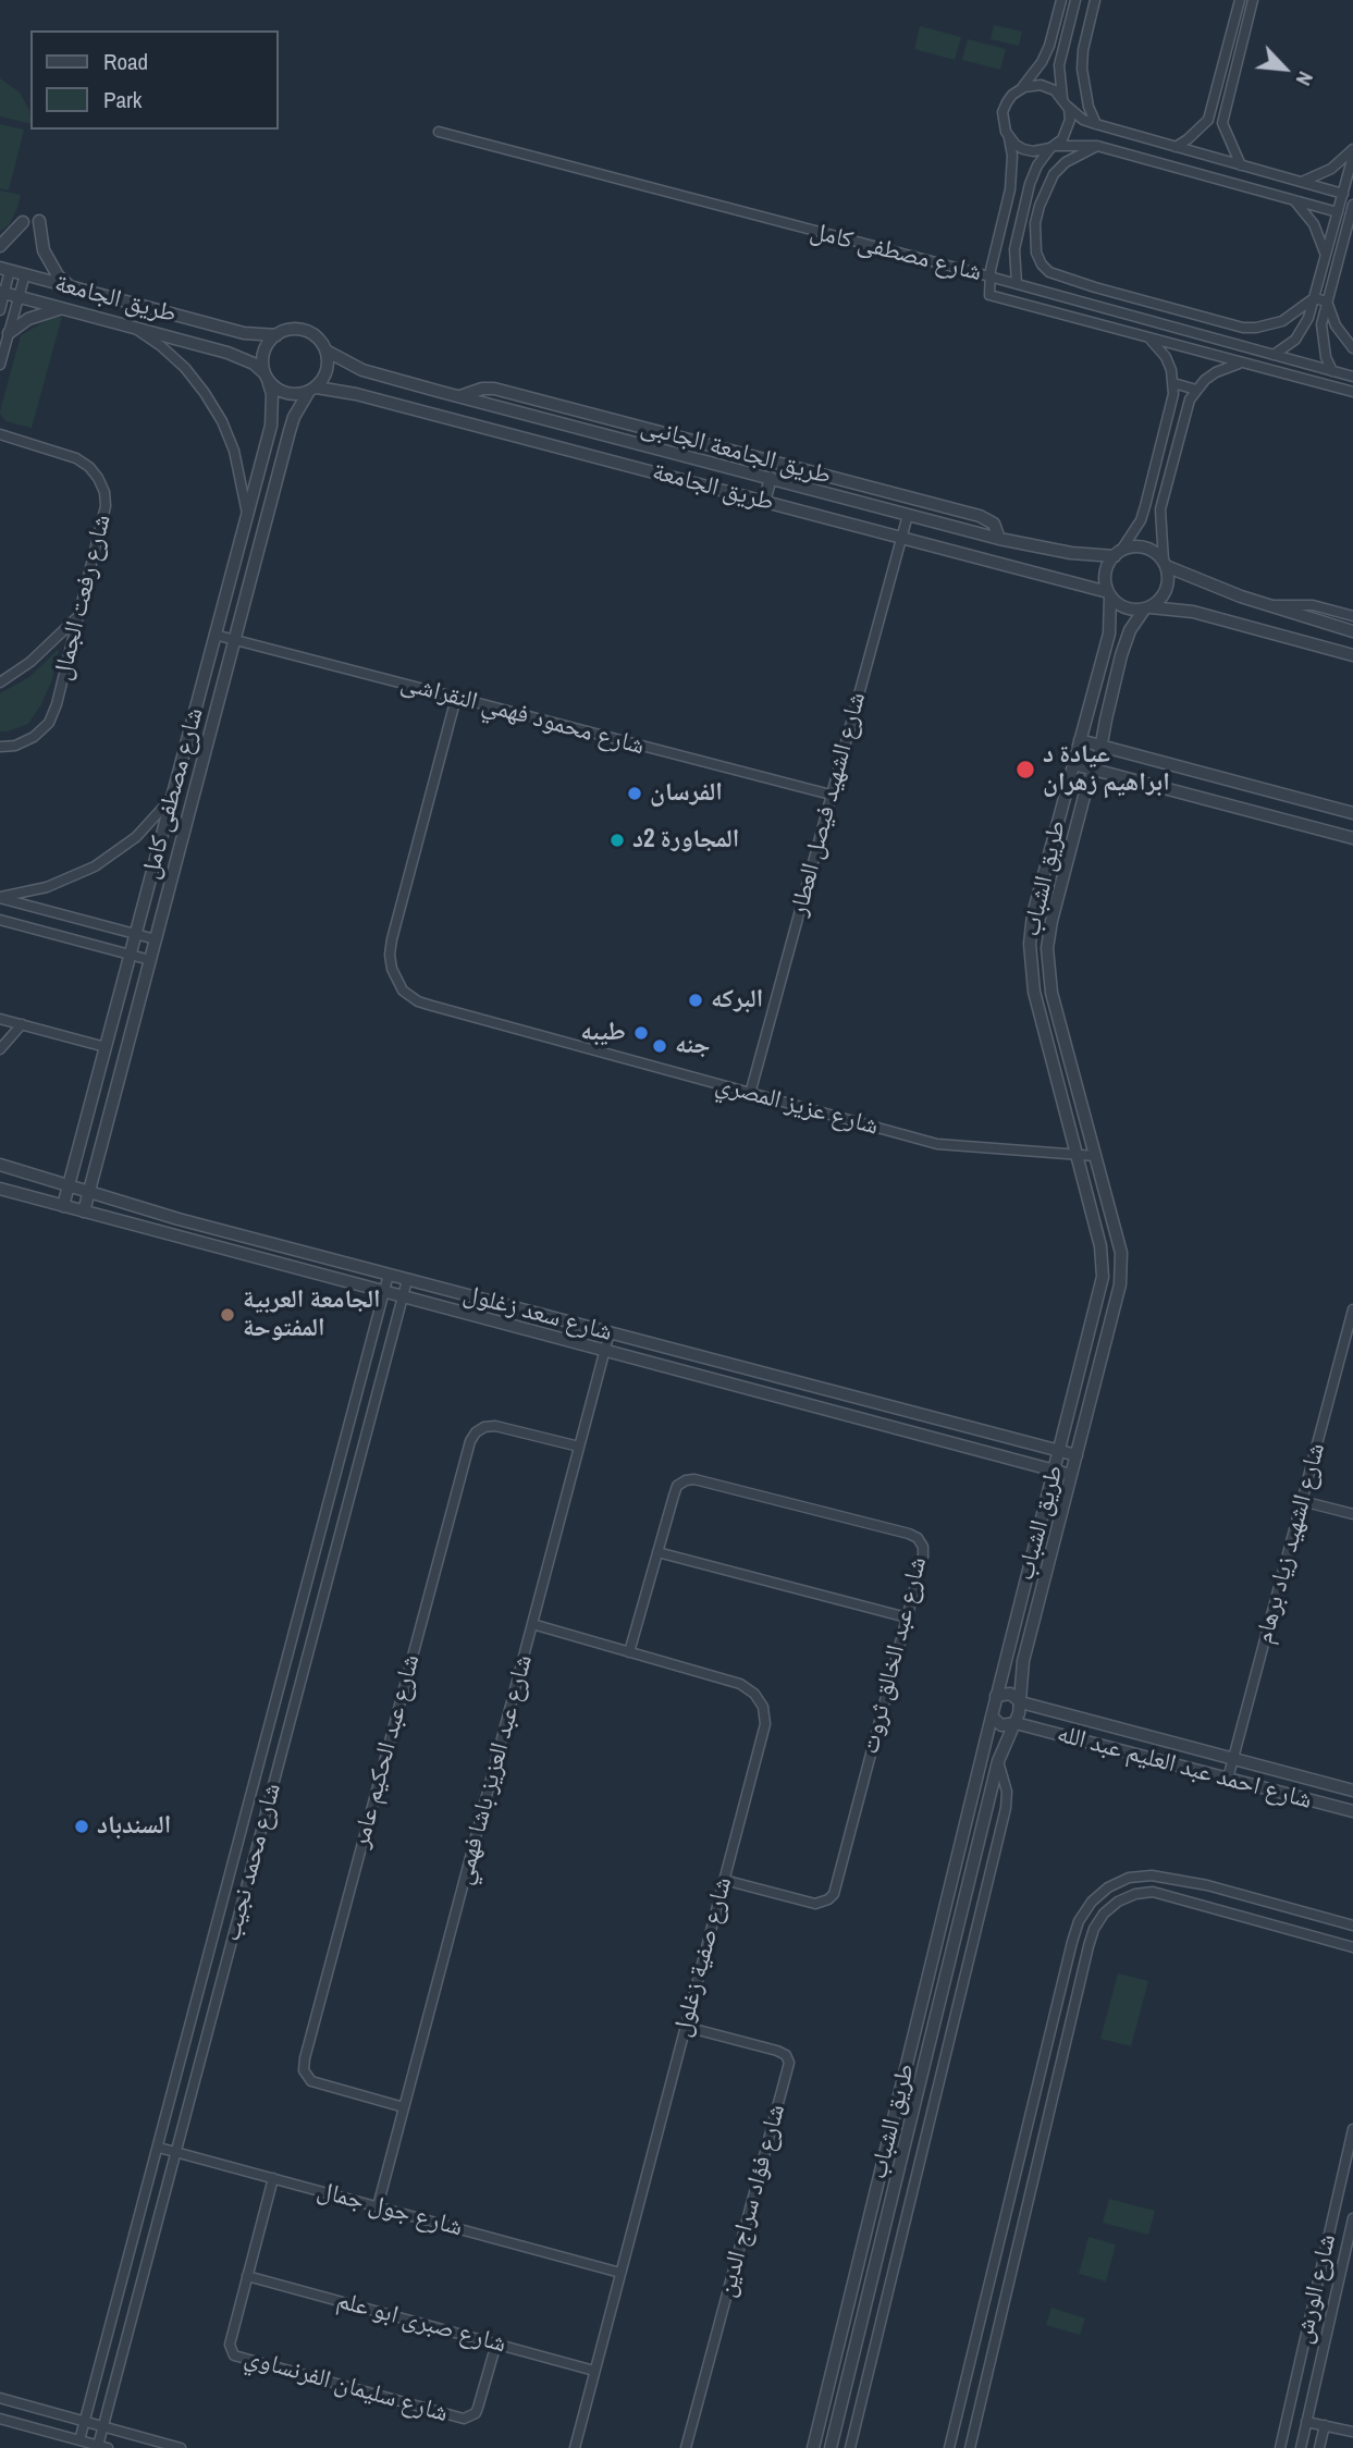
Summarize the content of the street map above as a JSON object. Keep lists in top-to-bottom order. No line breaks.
{"streets":{"street":["شارع مصطفى كامل","طريق الجامعة","طريق الجامعة الجانبى","شارع رفعت الجمال","شارع محمود فهمي النقراشى","شارع الشهيد فيصل العطار","طريق الشباب","شارع عزيز المصري","شارع سعد زغلول","شارع الشهيد زياد برهام","شارع عبد الخالق ثروت","شارع عبد الحكيم عامر","شارع احمد عبد العليم عبد الله","شارع عبد العزيز باشا فهمي","شارع محمد نجيب","شارع صفية زغلول","شارع فؤاد سراج الدين","شارع جول جمال","شارع الورش","شارع صبرى ابو علم","شارع سليمان الفرنساوي"]},"crossings":[["شارع مصطفى كامل","طريق الجامعة"],["شارع مصطفى كامل","شارع محمود فهمي النقراشى"],["شارع مصطفى كامل","شارع سعد زغلول"],["طريق الجامعة","طريق الجامعة الجانبى"],["طريق الجامعة","شارع الشهيد فيصل العطار"],["طريق الجامعة","طريق الشباب"],["شارع محمود فهمي النقراشى","شارع الشهيد فيصل العطار"],["شارع محمود فهمي النقراشى","شارع عزيز المصري"],["شارع الشهيد فيصل العطار","شارع عزيز المصري"],["طريق الشباب","شارع عزيز المصري"],["طريق الشباب","شارع سعد زغلول"],["طريق الشباب","شارع احمد عبد العليم عبد الله"],["شارع سعد زغلول","شارع عبد العزيز باشا فهمي"],["شارع سعد زغلول","شارع محمد نجيب"],["شارع الشهيد زياد برهام","شارع احمد عبد العليم عبد الله"],["شارع عبد الخالق ثروت","شارع صفية زغلول"],["شارع عبد الحكيم عامر","شارع عبد العزيز باشا فهمي"],["شارع عبد العزيز باشا فهمي","شارع صفية زغلول"],["شارع عبد العزيز باشا فهمي","شارع جول جمال"],["شارع محمد نجيب","شارع جول جمال"],["شارع صفية زغلول","شارع فؤاد سراج الدين"],["شارع صفية زغلول","شارع جول جمال"],["شارع صفية زغلول","شارع صبرى ابو علم"],["شارع جول جمال","شارع سليمان الفرنساوي"],["شارع صبرى ابو علم","شارع سليمان الفرنساوي"]],"places":["عيادة د ابراهيم زهران","الفرسان","المجاورة 2د","البركه","طيبه","جنه","الجامعة العربية المفتوحة","السندباد"],"legend":["Road","Park"],"north":"bottom right"}
